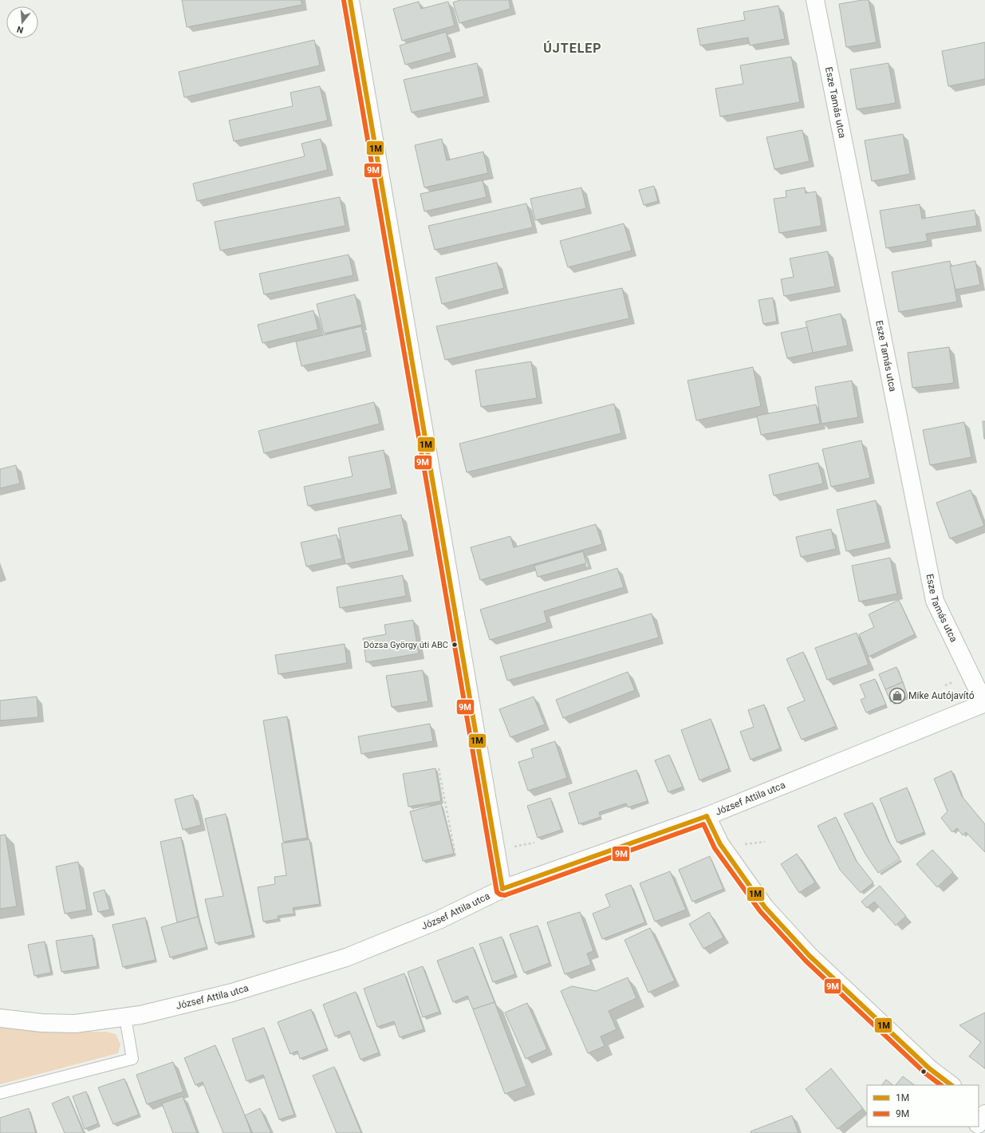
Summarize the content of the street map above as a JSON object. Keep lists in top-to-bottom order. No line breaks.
{"streets":{"street":["Esze Tamás utca","József Attila utca"]},"crossings":[["Esze Tamás utca","József Attila utca"]],"districts":["ÚJTELEP"],"places":{"other":["Dózsa György úti ABC"],"shop":["Mike Autójavító"]},"lines":["transit line 1M","transit line 9M"],"legend":["1M","9M"],"north":"bottom"}
